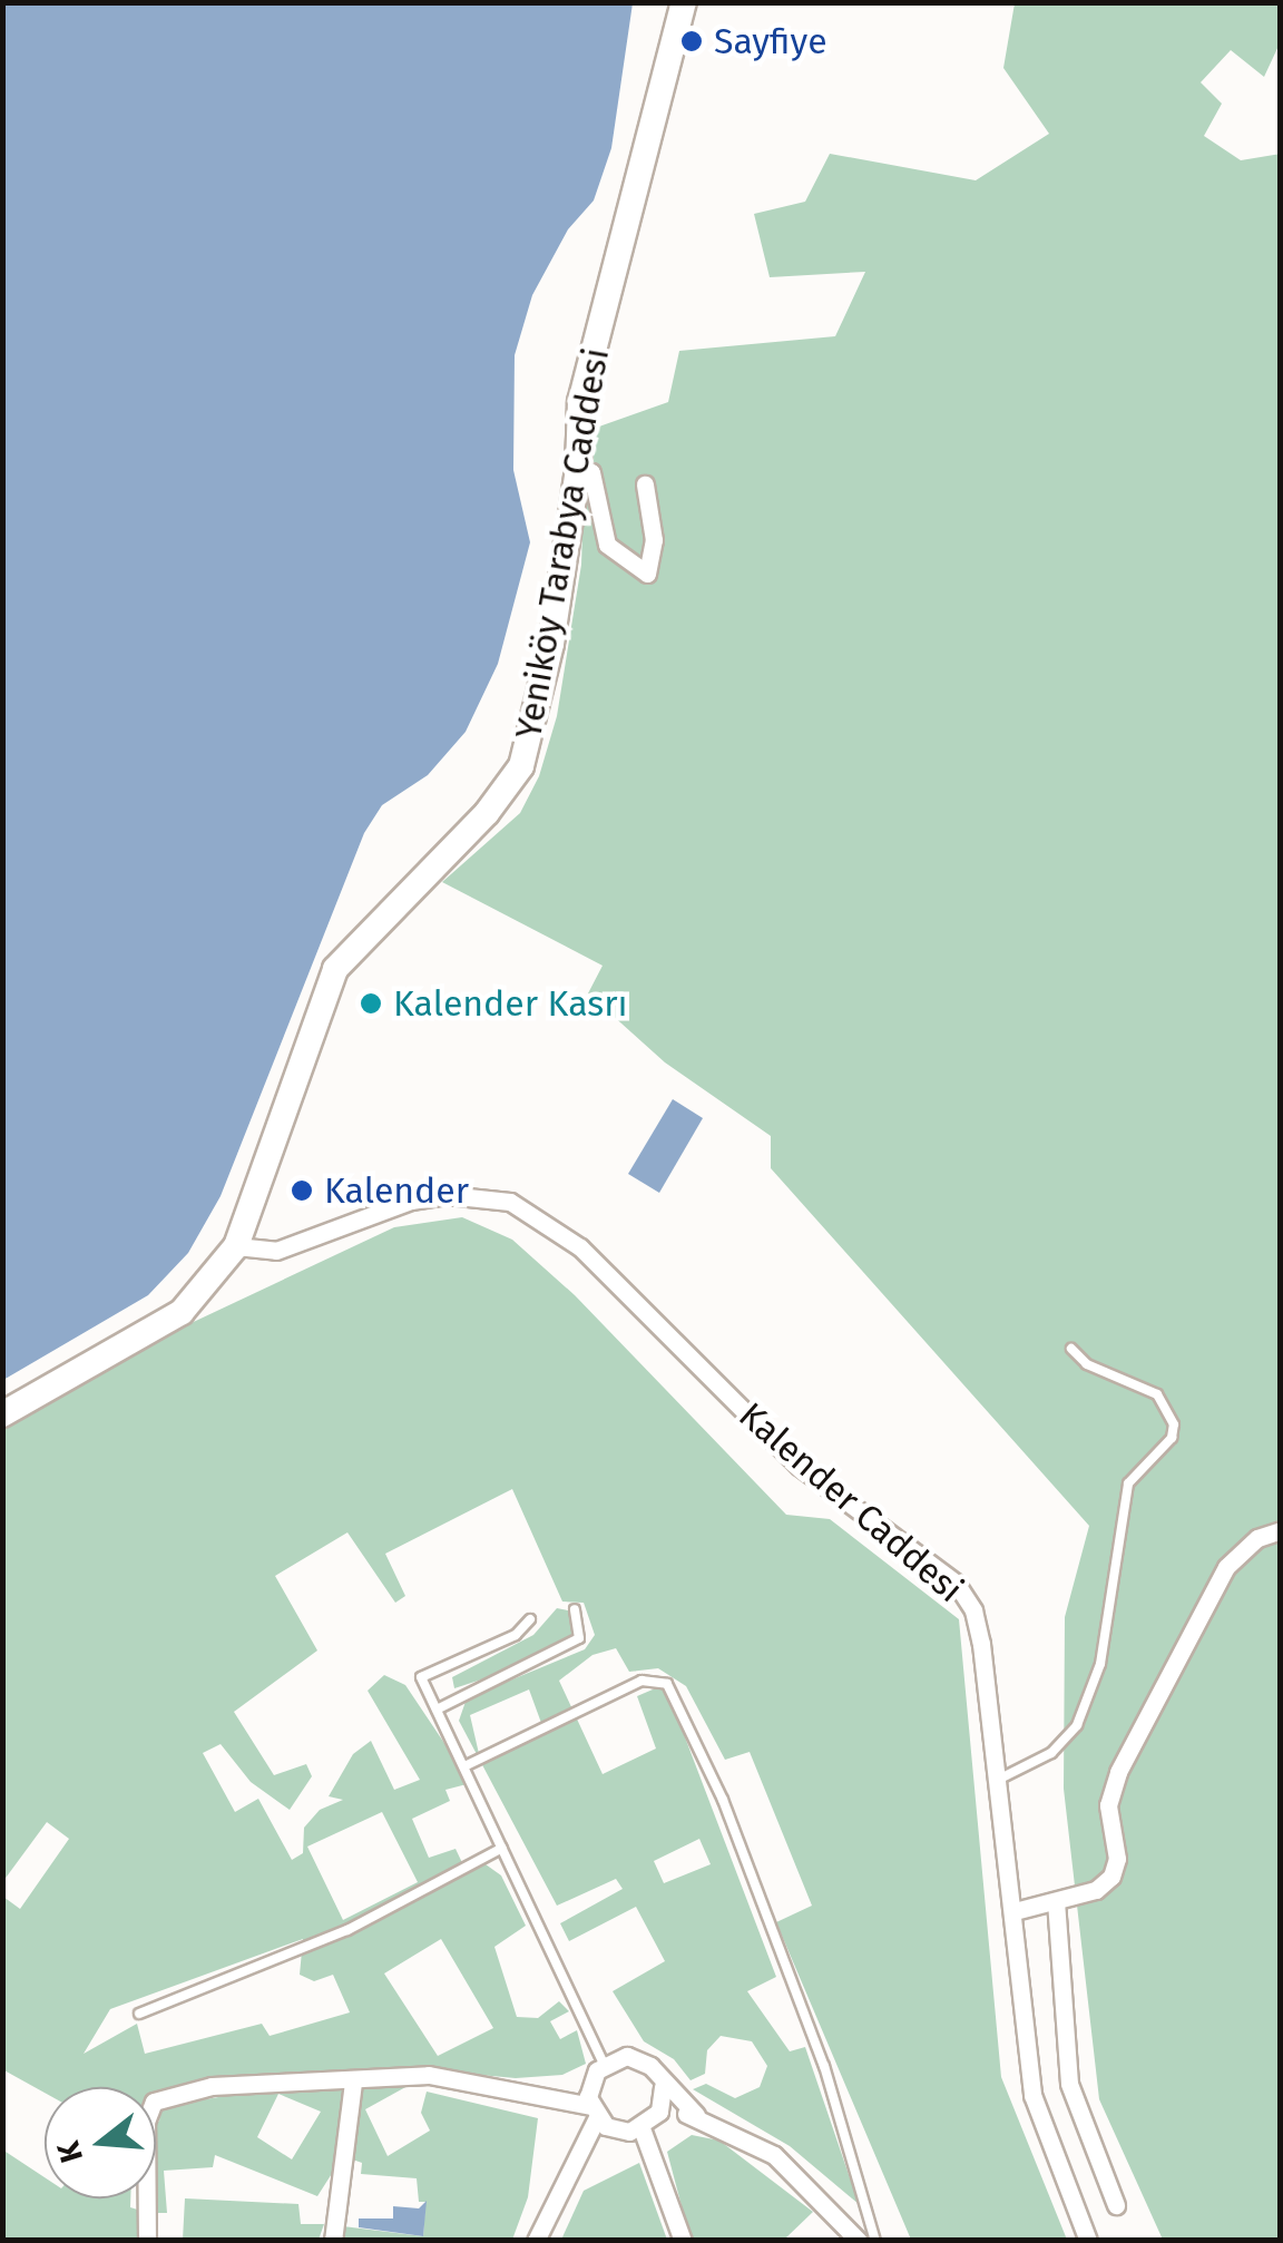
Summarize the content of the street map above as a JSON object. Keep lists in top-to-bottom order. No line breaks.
{"streets":{"main road":["Yeniköy Tarabya Caddesi"],"street":["Kalender Caddesi"]},"crossings":[["Yeniköy Tarabya Caddesi","Kalender Caddesi"]],"places":["Sayfiye","Kalender Kasrı","Kalender"],"north":"left"}
